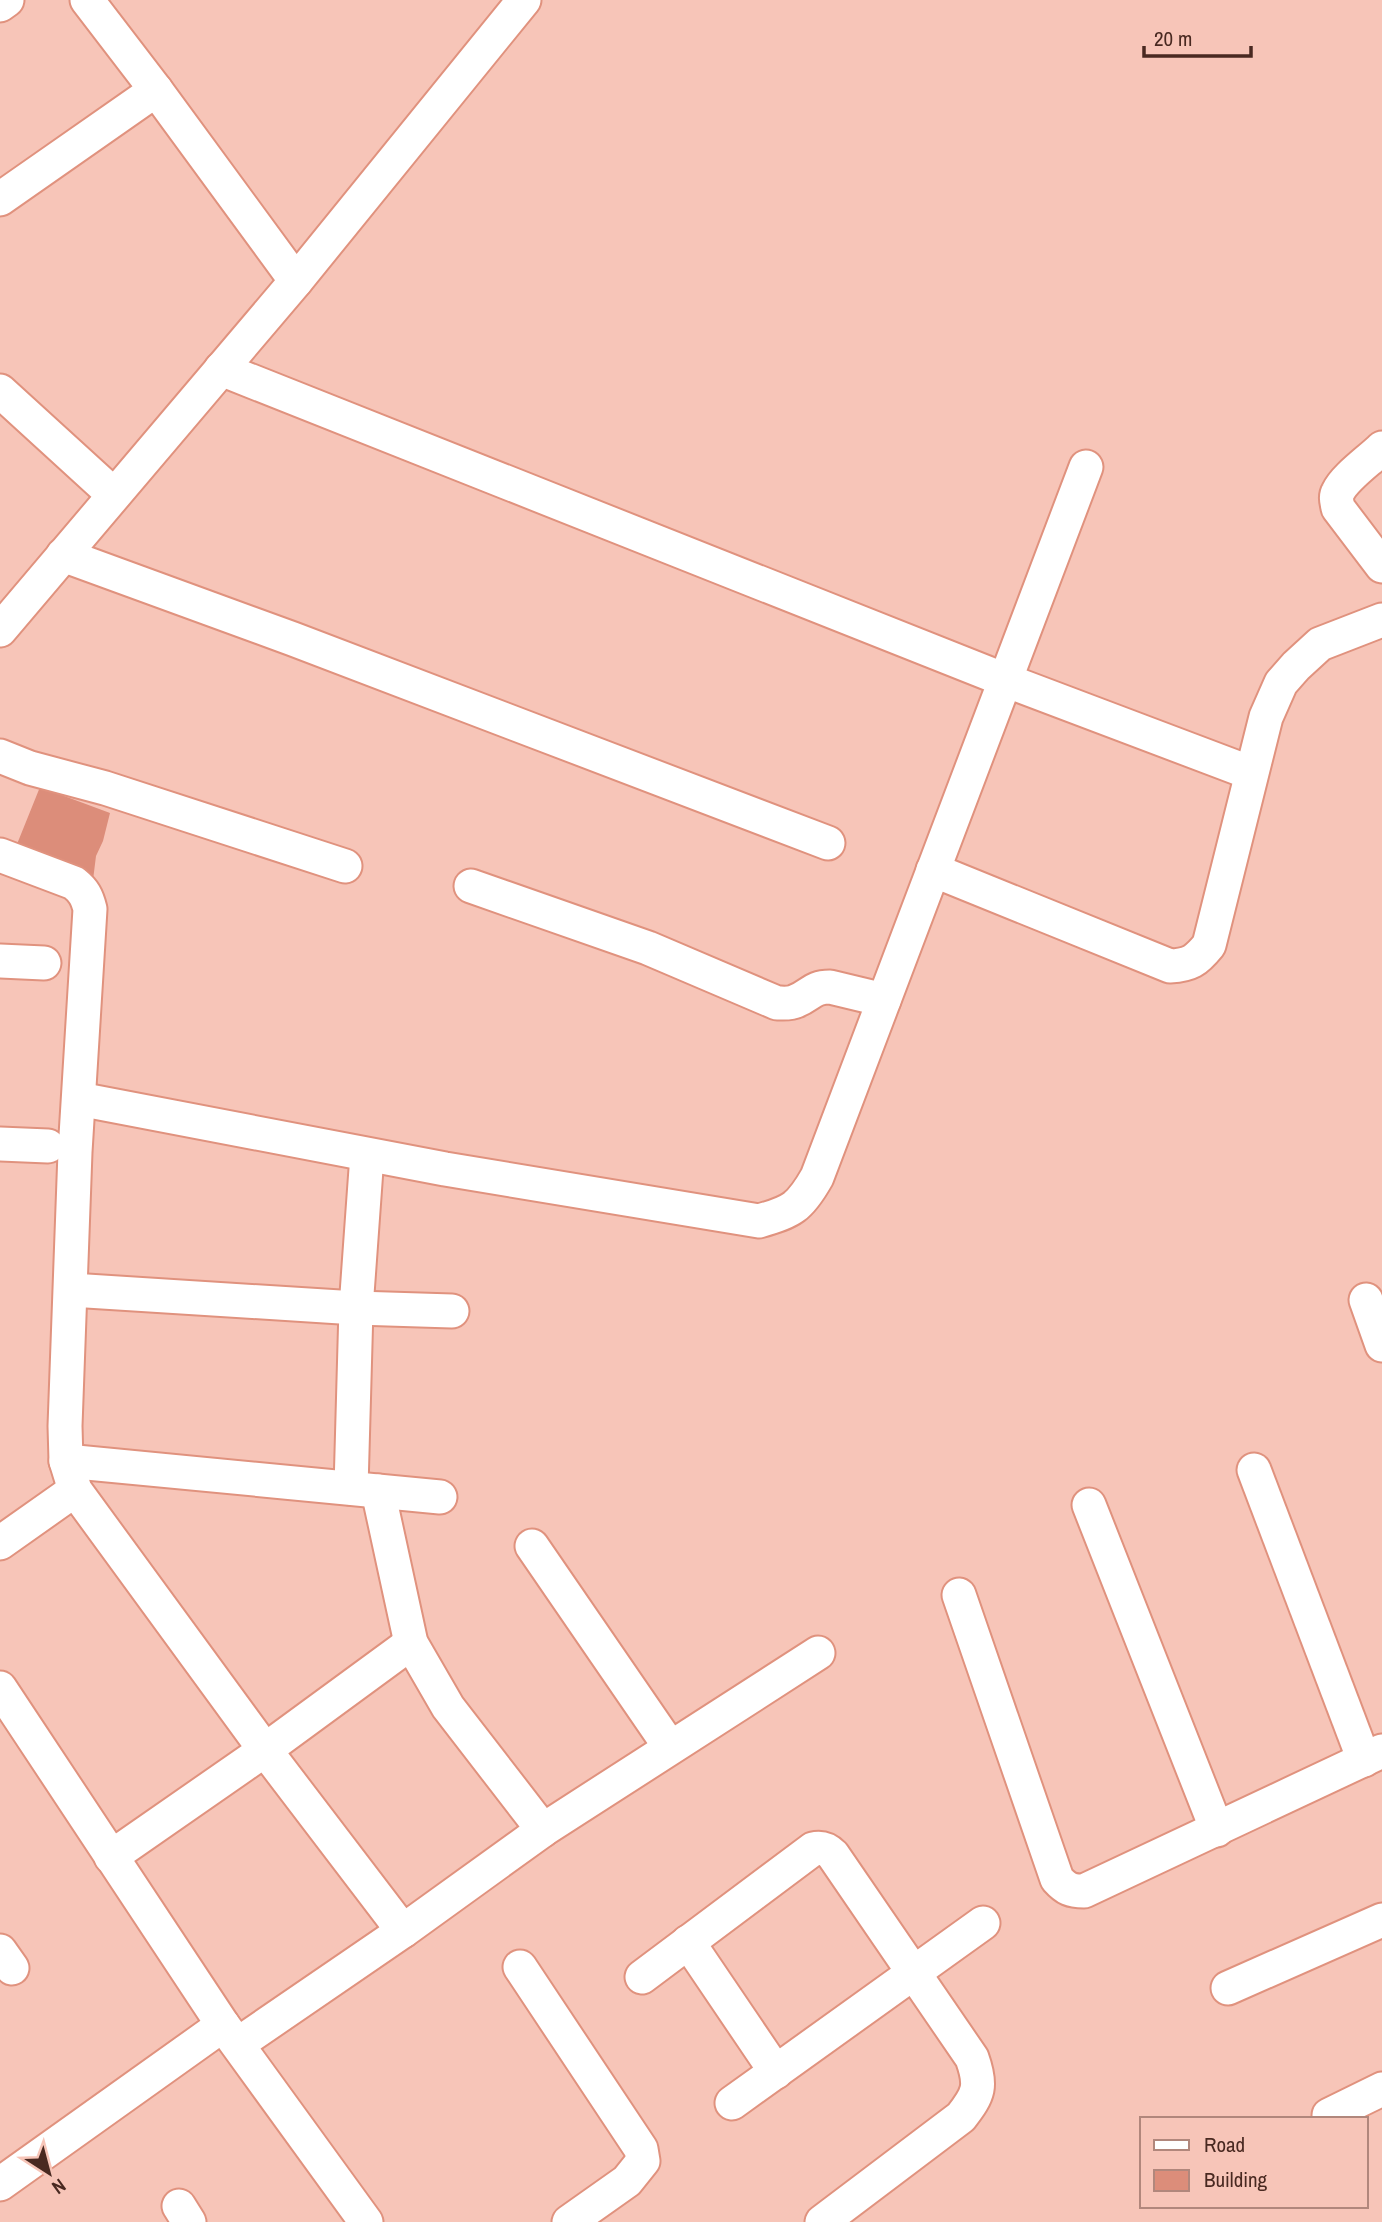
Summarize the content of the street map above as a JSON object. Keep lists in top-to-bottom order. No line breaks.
{"legend":["Road","Building"],"scale_bar":"20 m","north":"bottom right"}
